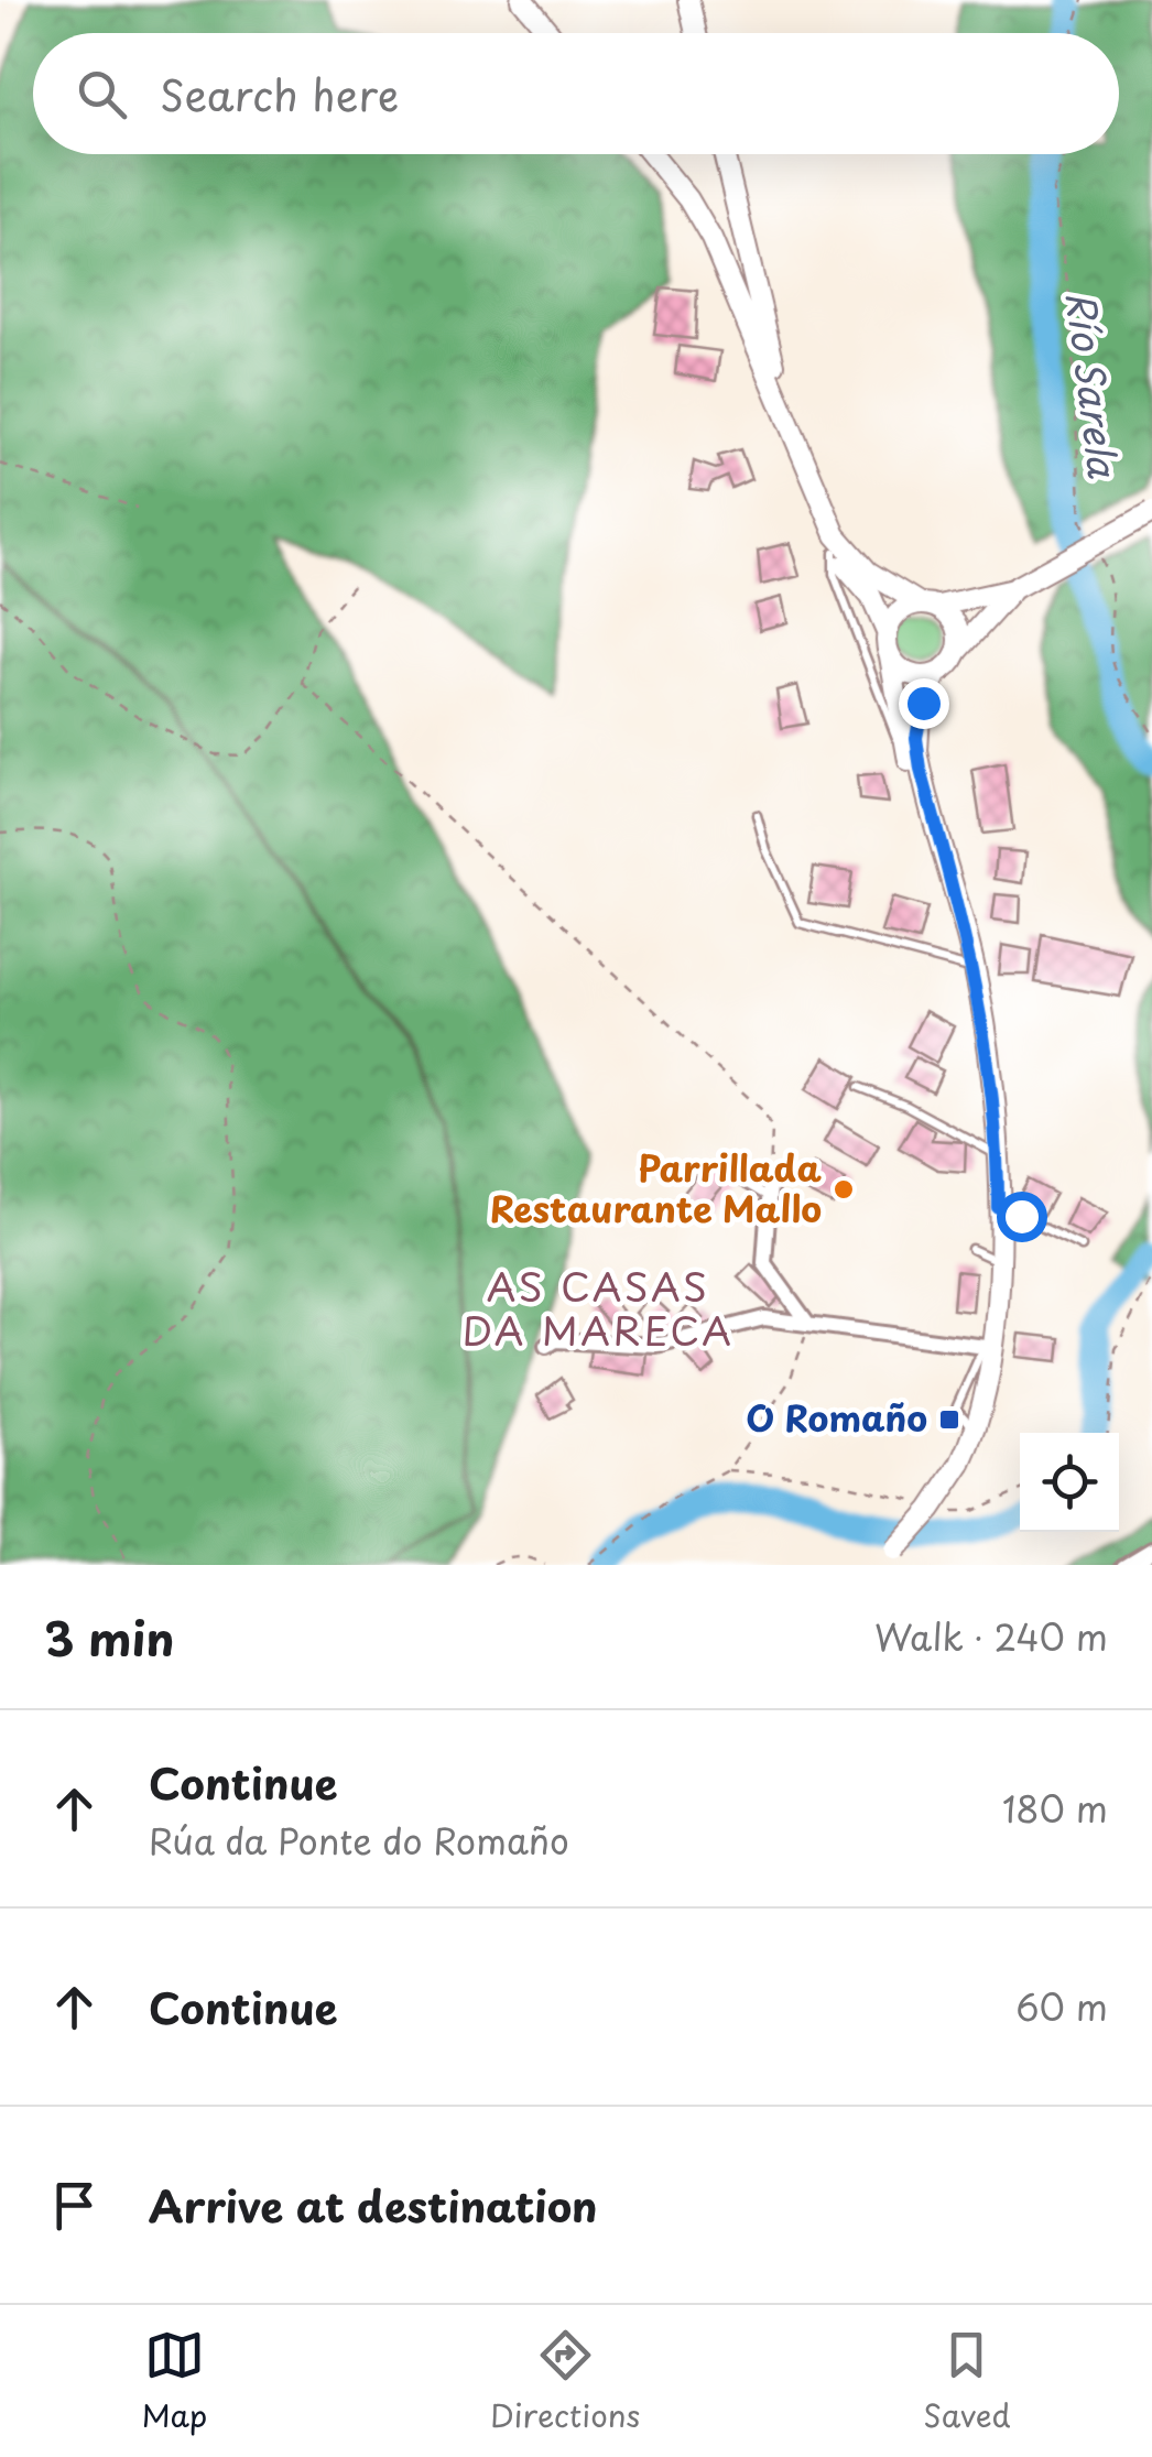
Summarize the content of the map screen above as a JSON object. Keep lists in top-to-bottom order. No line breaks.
{"districts":["AS CASAS DA MARECA"],"water":["Río Sarela"],"places":{"other":["Parrillada Restaurante Mallo"],"transit":["O Romaño"]},"page":{"search":"Search here","heading":["3 min","Walk · 240 m"],"list":[["Continue","Rúa da Ponte do Romaño","180 m"],["Continue","60 m"],"Arrive at destination"],"nav":["Map","Directions","Saved"]}}
